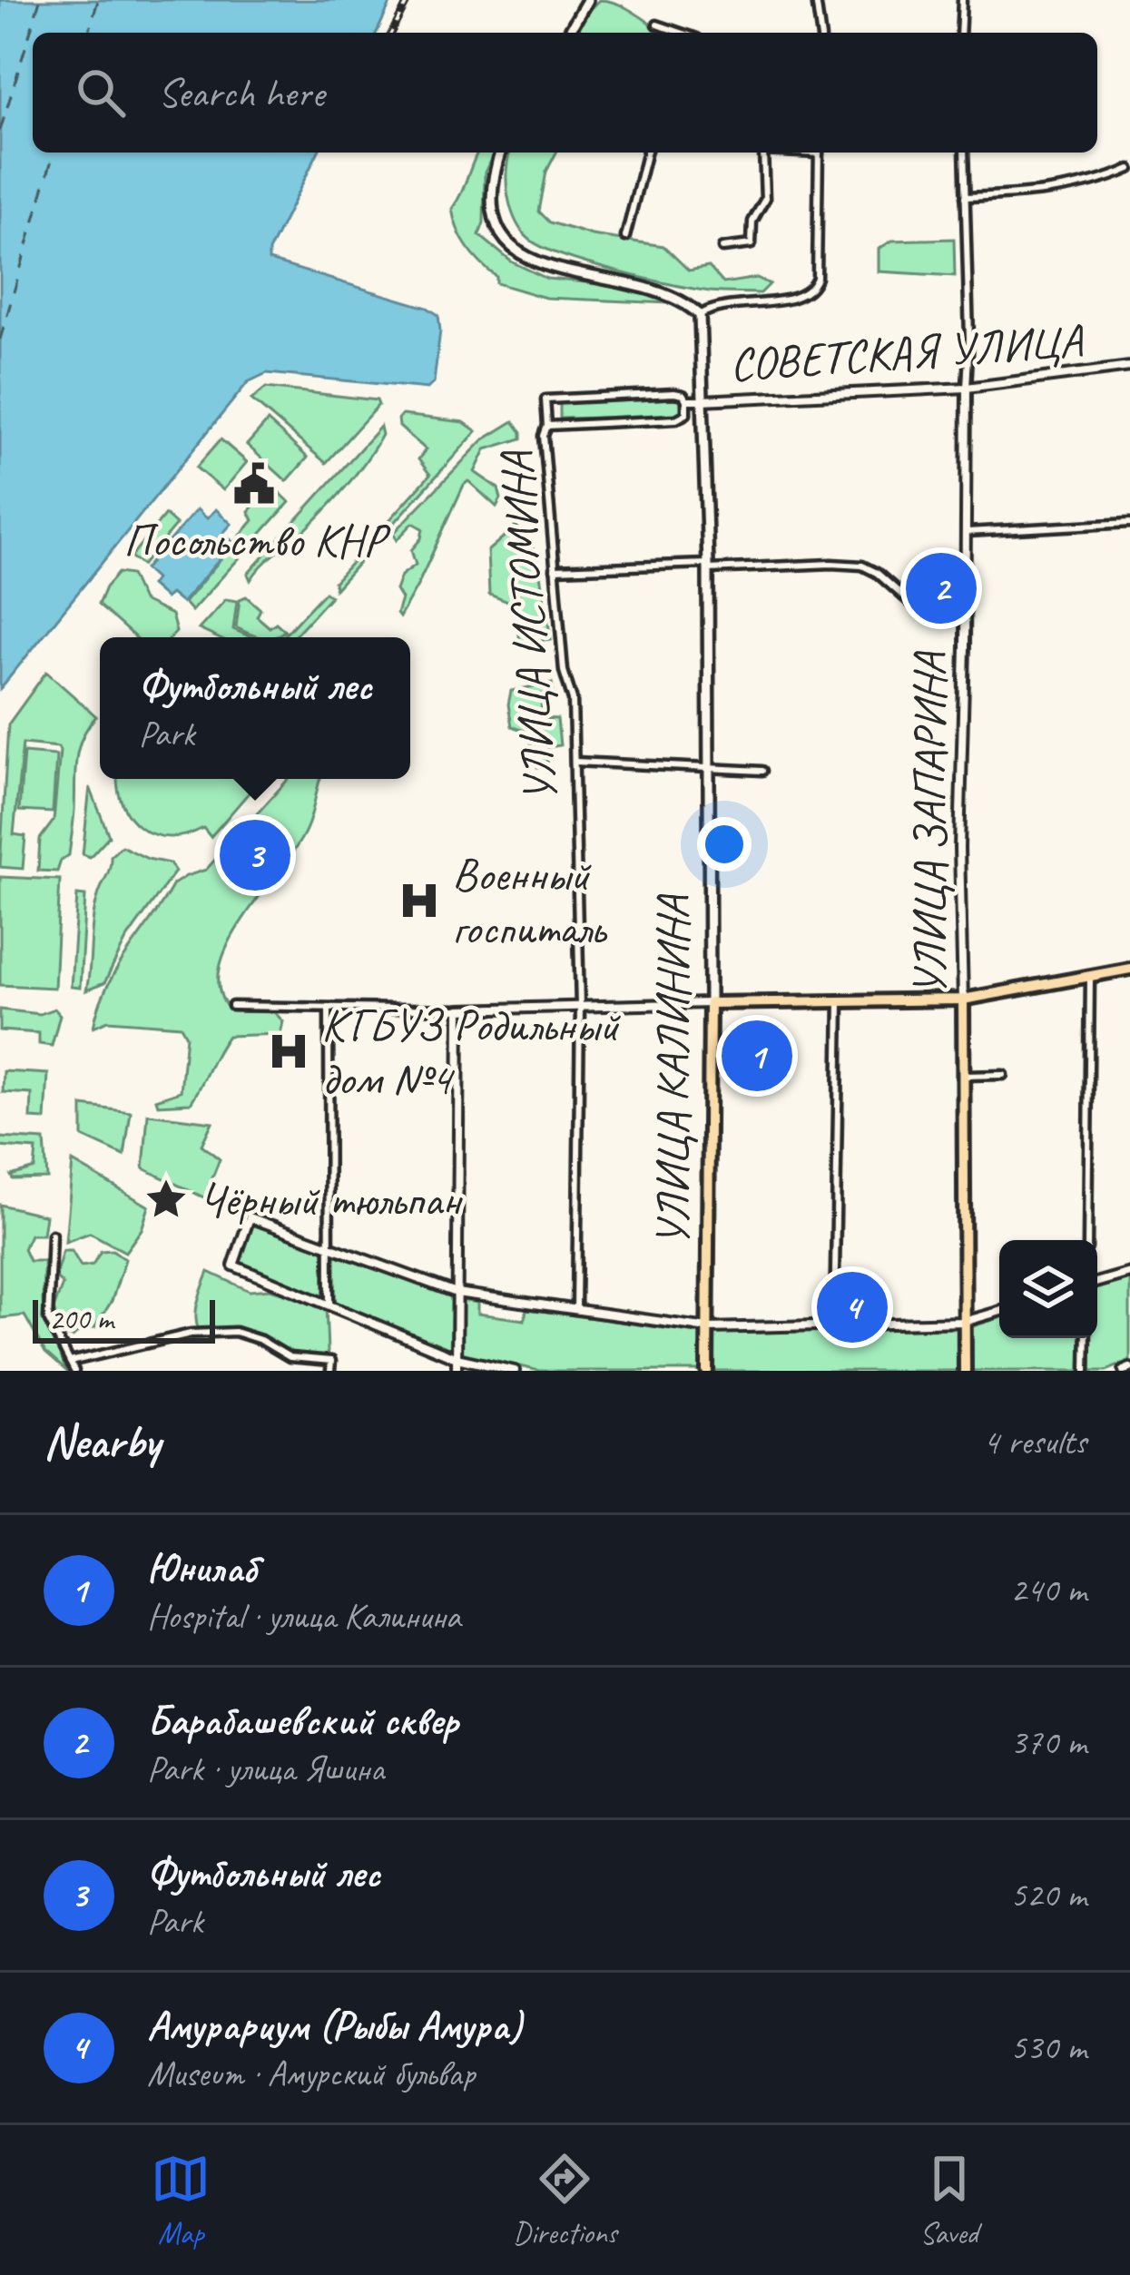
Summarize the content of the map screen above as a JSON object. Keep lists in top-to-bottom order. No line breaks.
{"streets":{"main road":["УЛИЦА ЗАПАРИНА","УЛИЦА КАЛИНИНА"],"street":["СОВЕТСКАЯ УЛИЦА","УЛИЦА ИСТОМИНА"]},"crossings":[["СОВЕТСКАЯ УЛИЦА","УЛИЦА ИСТОМИНА"],["СОВЕТСКАЯ УЛИЦА","УЛИЦА ЗАПАРИНА"],["СОВЕТСКАЯ УЛИЦА","УЛИЦА КАЛИНИНА"]],"places":{"public building":["Посольство КНР"],"hospital":["Военный госпиталь","КГБУЗ Родильный дом №4"],"place":["Чёрный тюльпан"]},"scale_bar":"200 m","page":{"search":"Search here","pins":["2","3","1","4"],"popup":["Футбольный лес","Park"],"scale":"200 m","heading":["Nearby","4 results"],"list":[{"mark":"1","name":"Юнилаб","note":"Hospital · улица Калинина","value":"240 m"},{"mark":"2","name":"Барабашевский сквер","note":"Park · улица Яшина","value":"370 m"},{"mark":"3","name":"Футбольный лес","note":"Park","value":"520 m"},{"mark":"4","name":"Амурариум (Рыбы Амура)","note":"Museum · Амурский бульвар","value":"530 m"}],"nav":["Map","Directions","Saved"]}}
